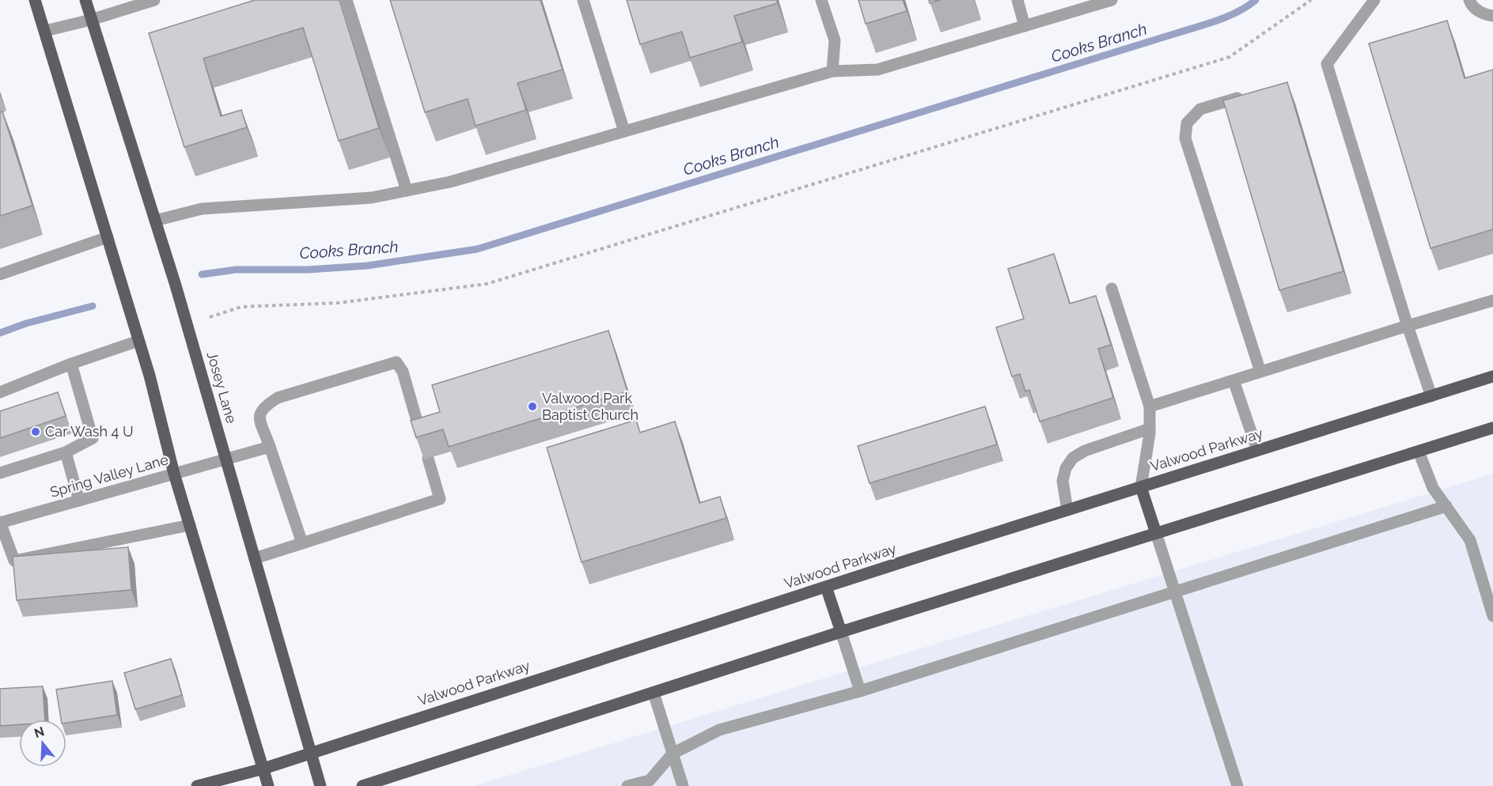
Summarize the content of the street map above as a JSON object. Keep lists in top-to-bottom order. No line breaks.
{"streets":{"main road":["Josey Lane","Valwood Parkway"],"street":["Spring Valley Lane"]},"crossings":[["Josey Lane","Valwood Parkway"],["Josey Lane","Spring Valley Lane"]],"water":["Cooks Branch"],"places":["Valwood Park Baptist Church","Car Wash 4 U"],"north":"top"}
